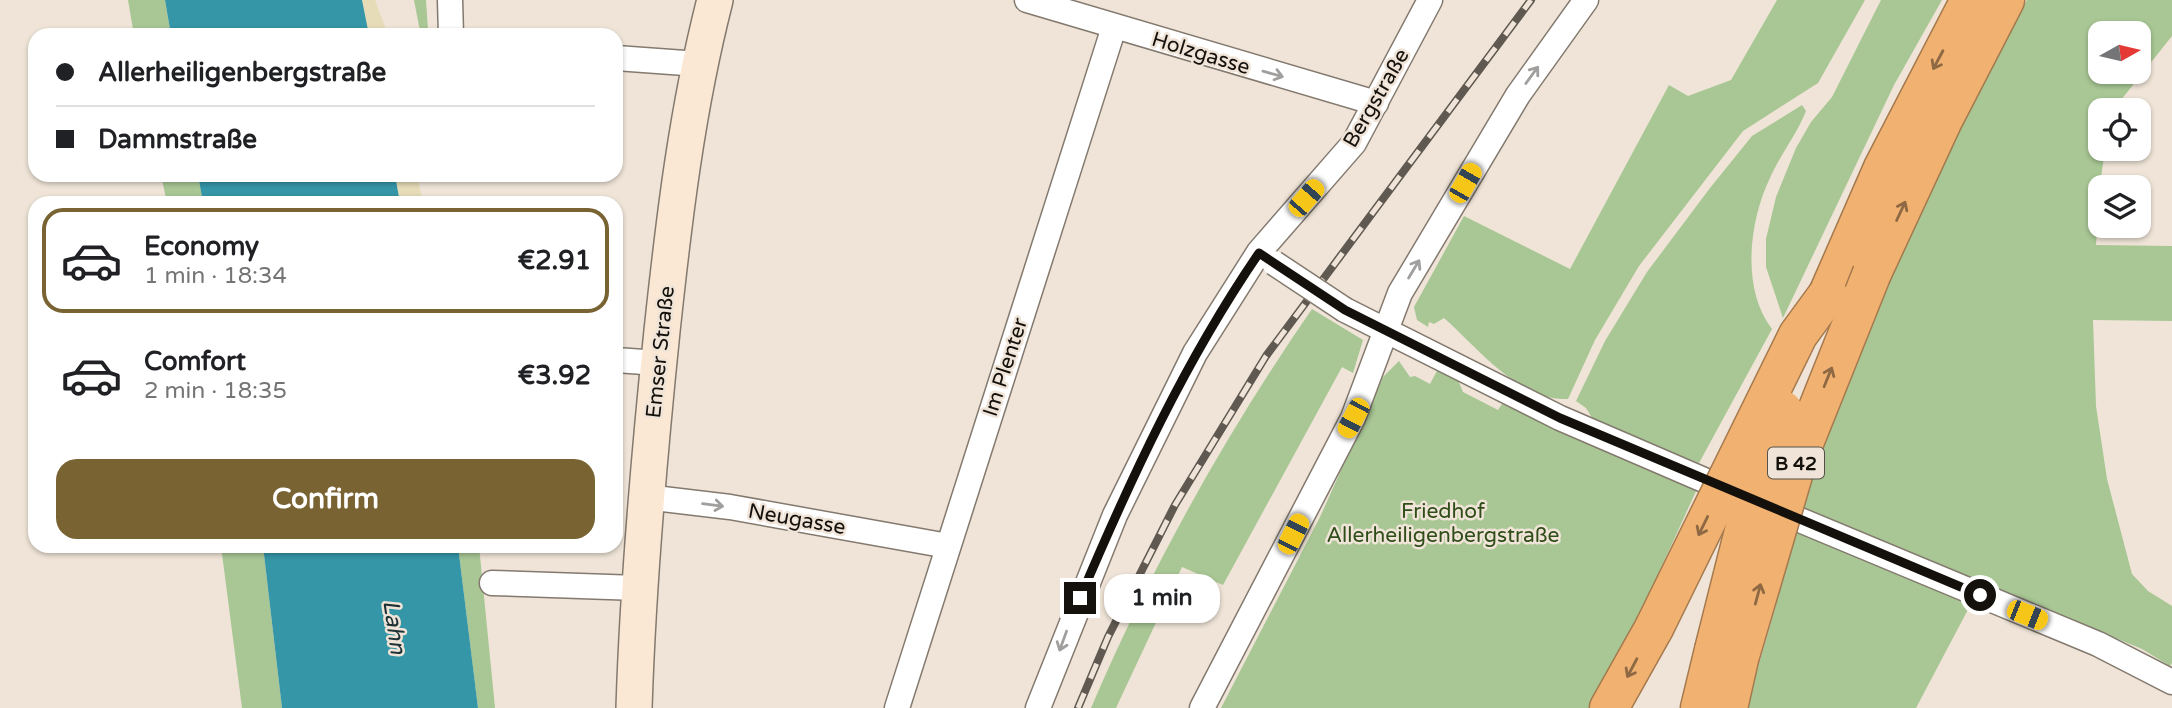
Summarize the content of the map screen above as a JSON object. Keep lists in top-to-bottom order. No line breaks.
{"streets":{"highway":["B 42"],"street":["Holzgasse","Bergstraße","Emser Straße","Im Plenter","Neugasse"]},"crossings":[["Holzgasse","Bergstraße"],["Holzgasse","Im Plenter"],["Emser Straße","Neugasse"],["Im Plenter","Neugasse"]],"one_way":["Holzgasse","Neugasse"],"water":["Lahn"],"parks":["Friedhof Allerheiligenbergstraße"],"north":"right","page":{"banner":["Allerheiligenbergstraße","Dammstraße"],"list":[{"name":"Economy","note":"1 min · 18:34","value":"€2.91"},{"name":"Comfort","note":"2 min · 18:35","value":"€3.92"}],"buttons":"Confirm","bubble":"1 min"}}
